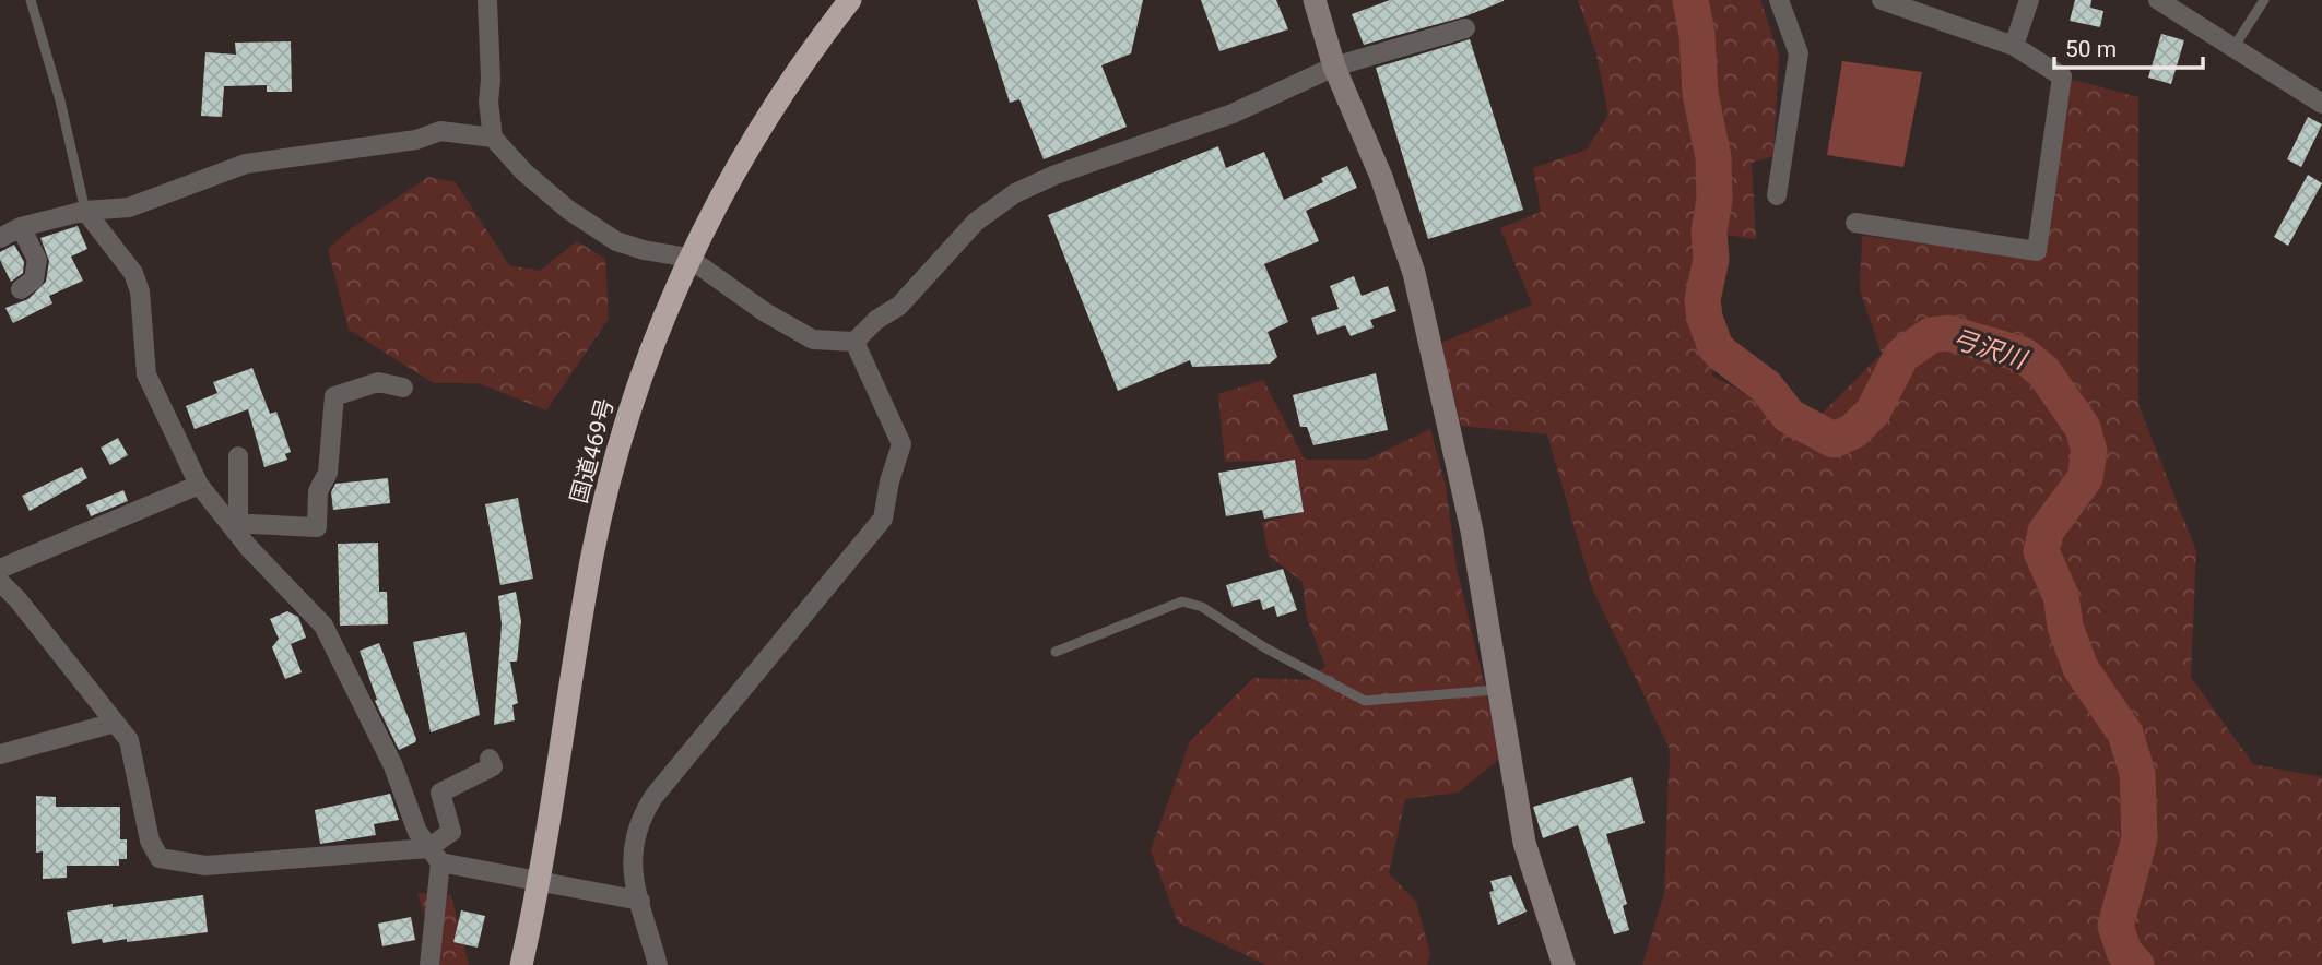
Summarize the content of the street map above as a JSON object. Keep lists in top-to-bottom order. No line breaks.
{"streets":{"highway":["国道469号"]},"water":["弓沢川"],"scale_bar":"50 m"}
